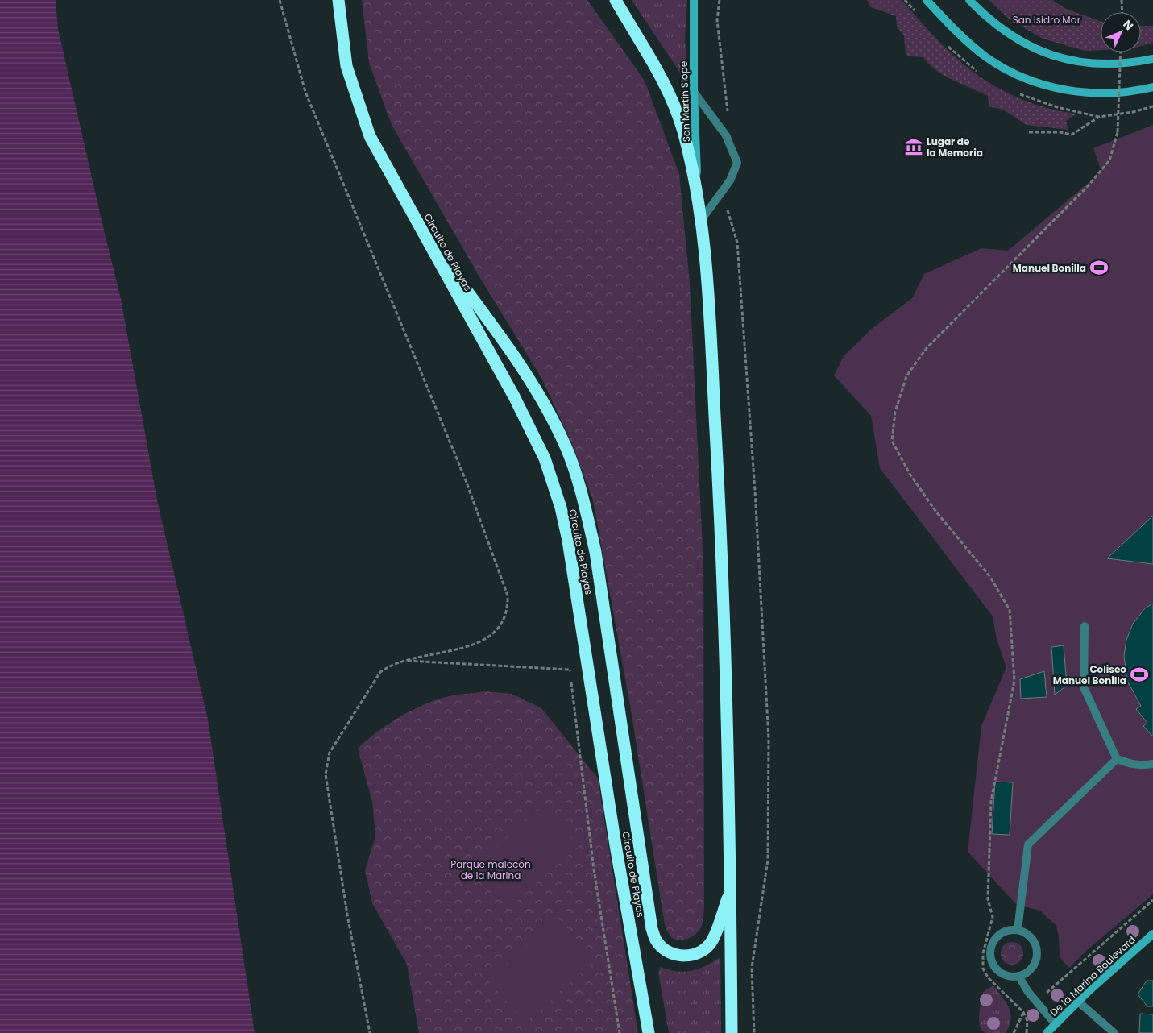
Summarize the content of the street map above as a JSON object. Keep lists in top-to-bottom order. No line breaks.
{"streets":{"highway":["Circuito de Playas"],"main road":["San Martin Slope","De la Marina Boulevard"]},"parks":["San Isidro Mar","Parque malecón de la Marina"],"places":{"museum":["Lugar de la Memoria"],"sports":["Manuel Bonilla","Coliseo Manuel Bonilla"]},"north":"top right"}
